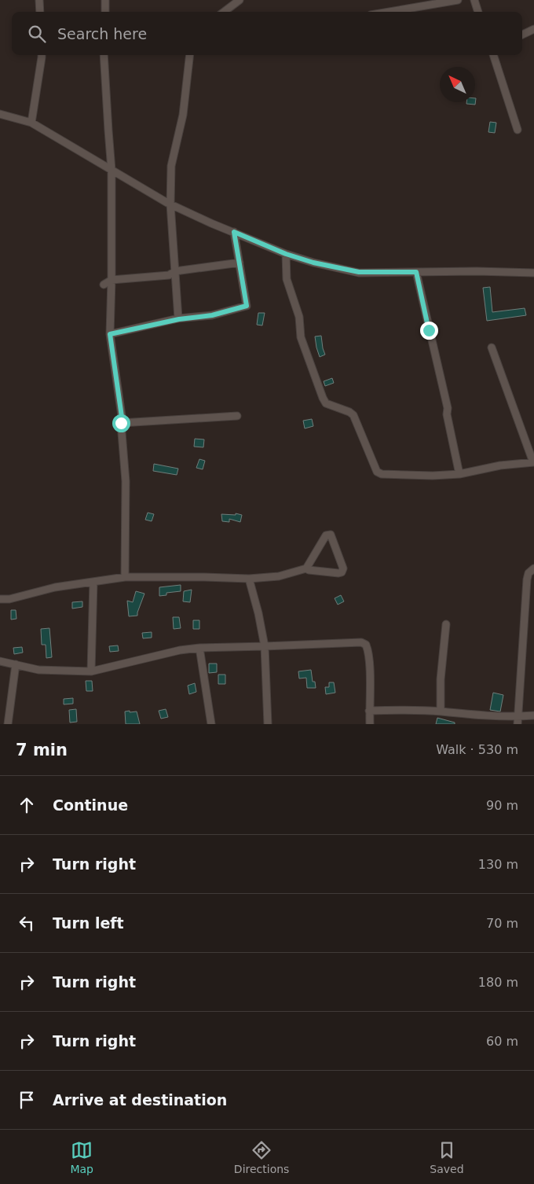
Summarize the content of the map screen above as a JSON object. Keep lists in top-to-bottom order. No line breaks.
{"north":"top left","page":{"search":"Search here","heading":["7 min","Walk · 530 m"],"list":[["Continue","90 m"],["Turn right","130 m"],["Turn left","70 m"],["Turn right","180 m"],["Turn right","60 m"],"Arrive at destination"],"nav":["Map","Directions","Saved"]}}
